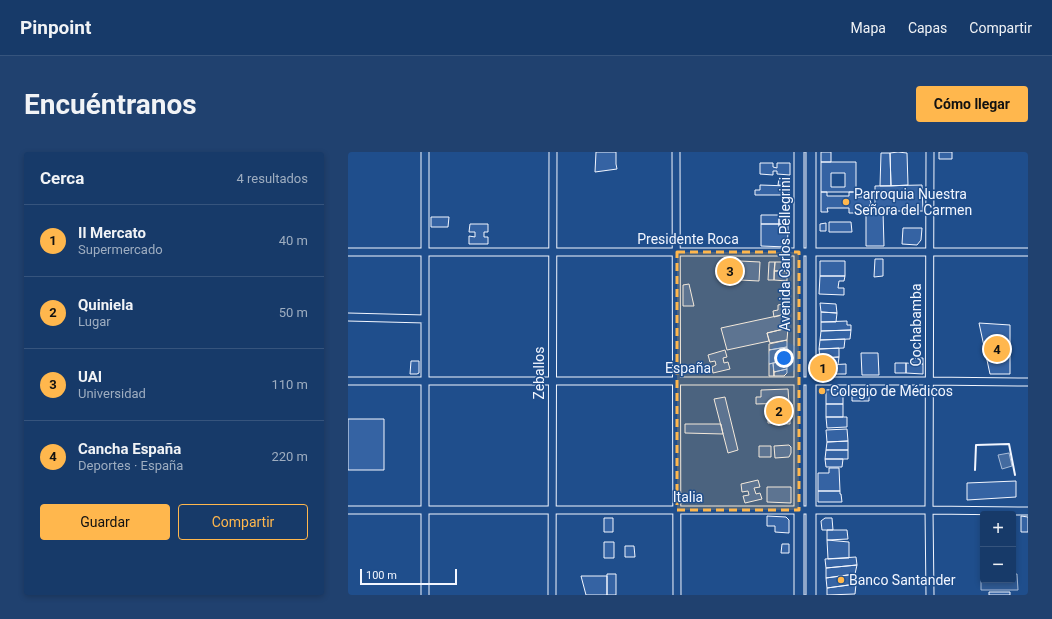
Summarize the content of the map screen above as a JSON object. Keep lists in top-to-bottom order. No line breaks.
{"streets":{"main road":["Avenida Carlos Pellegrini"],"street":["Presidente Roca","Cochabamba","España","Zeballos","Italia"]},"crossings":[["Presidente Roca","Avenida Carlos Pellegrini"],["Presidente Roca","Cochabamba"],["Presidente Roca","Zeballos"],["Avenida Carlos Pellegrini","España"],["Avenida Carlos Pellegrini","Italia"],["Cochabamba","España"],["Cochabamba","Italia"],["España","Zeballos"],["Zeballos","Italia"]],"places":["Parroquia Nuestra Señora del Carmen","Colegio de Médicos","Banco Santander"],"scale_bar":"100 m","page":{"header":"Pinpoint","nav":["Mapa","Capas","Compartir"],"buttons":["Cómo llegar",["Guardar","Compartir"]],"title":"Encuéntranos","heading":["Cerca","4 resultados"],"list":[{"mark":"1","name":"Il Mercato","note":"Supermercado","value":"40 m"},{"mark":"2","name":"Quiniela","note":"Lugar","value":"50 m"},{"mark":"3","name":"UAI","note":"Universidad","value":"110 m"},{"mark":"4","name":"Cancha España","note":"Deportes · España","value":"220 m"}],"pins":["3","4","1","2"],"map_buttons":["+","−"],"scale":"100 m"}}
